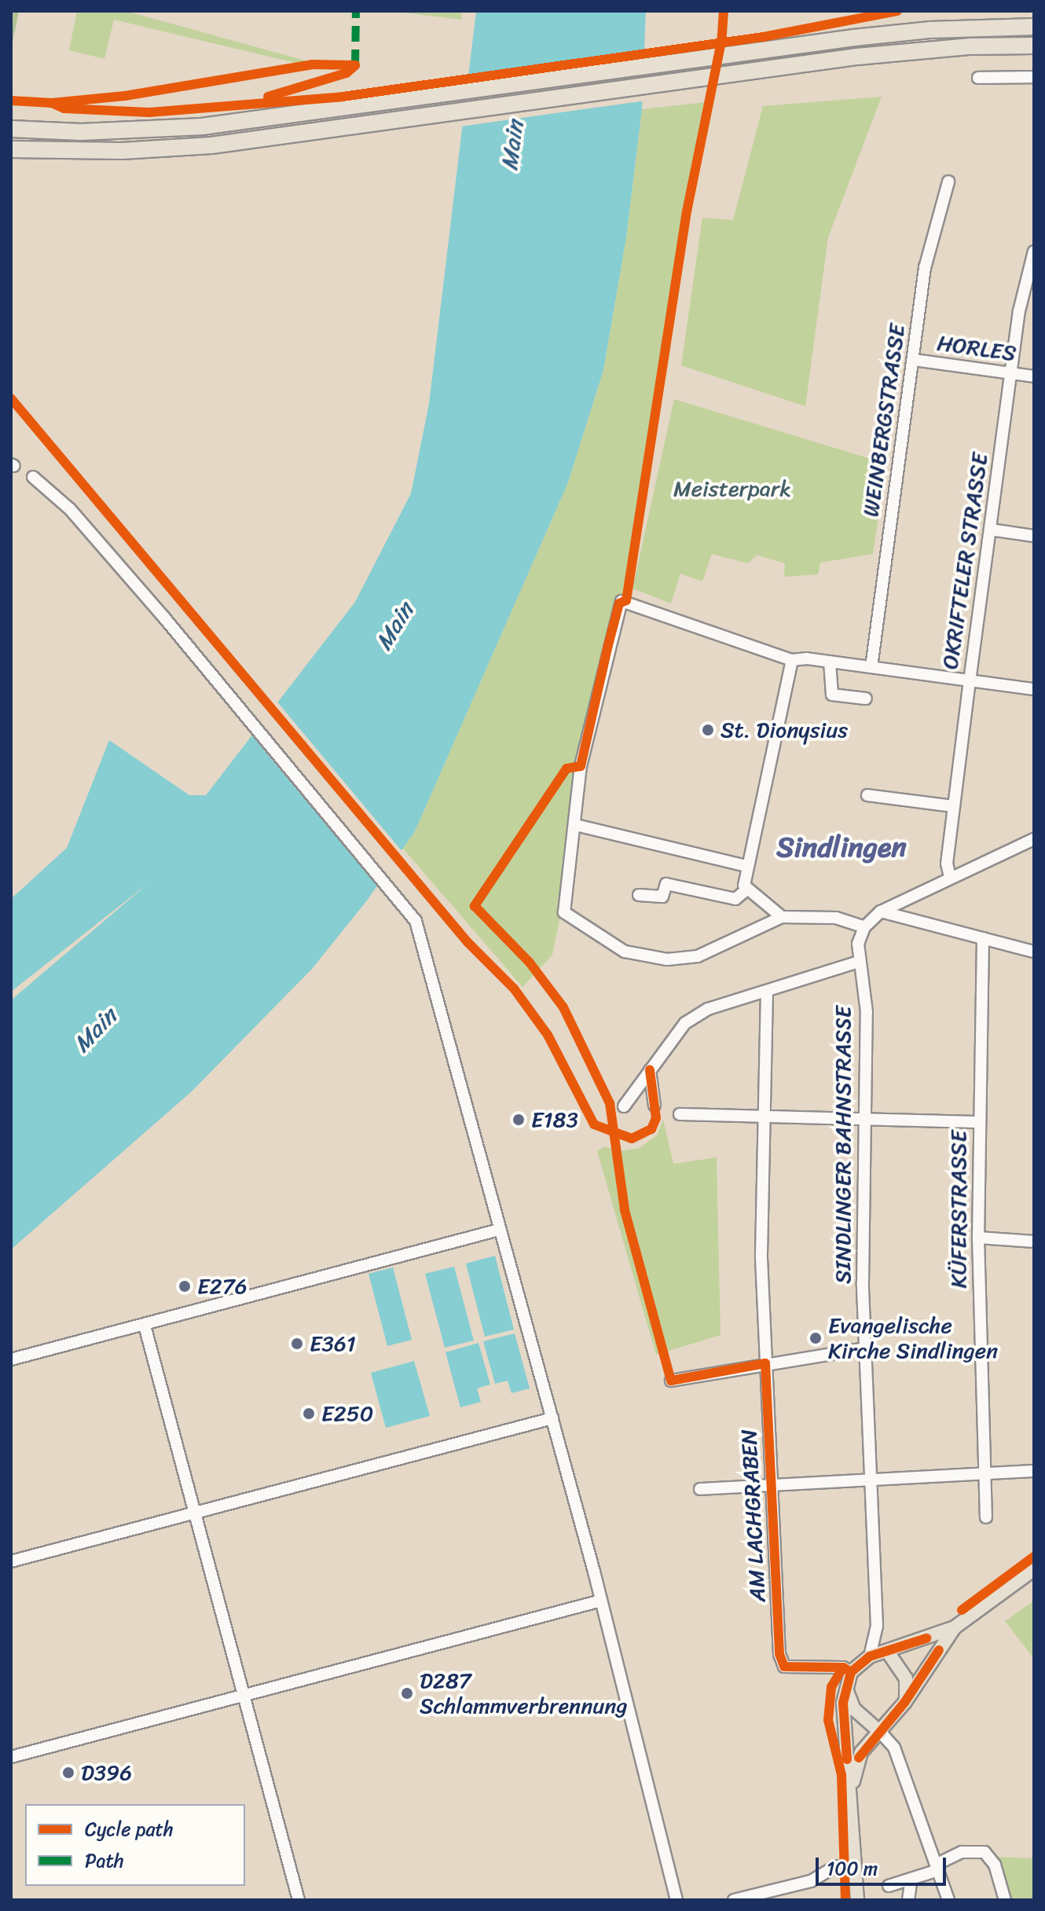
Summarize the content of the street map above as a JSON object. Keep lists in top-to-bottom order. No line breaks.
{"streets":{"street":["HORLES","WEINBERGSTRASSE","OKRIFTELER STRASSE","SINDLINGER BAHNSTRASSE","KÜFERSTRASSE","AM LACHGRABEN"]},"crossings":[["HORLES","WEINBERGSTRASSE"],["HORLES","OKRIFTELER STRASSE"],["SINDLINGER BAHNSTRASSE","AM LACHGRABEN"]],"districts":["Sindlingen"],"water":["Main"],"parks":["Meisterpark"],"places":["St. Dionysius","E183","E276","Evangelische Kirche Sindlingen","E361","E250","D287 Schlammverbrennung","D396"],"legend":["Cycle path","Path"],"scale_bar":"100 m"}
